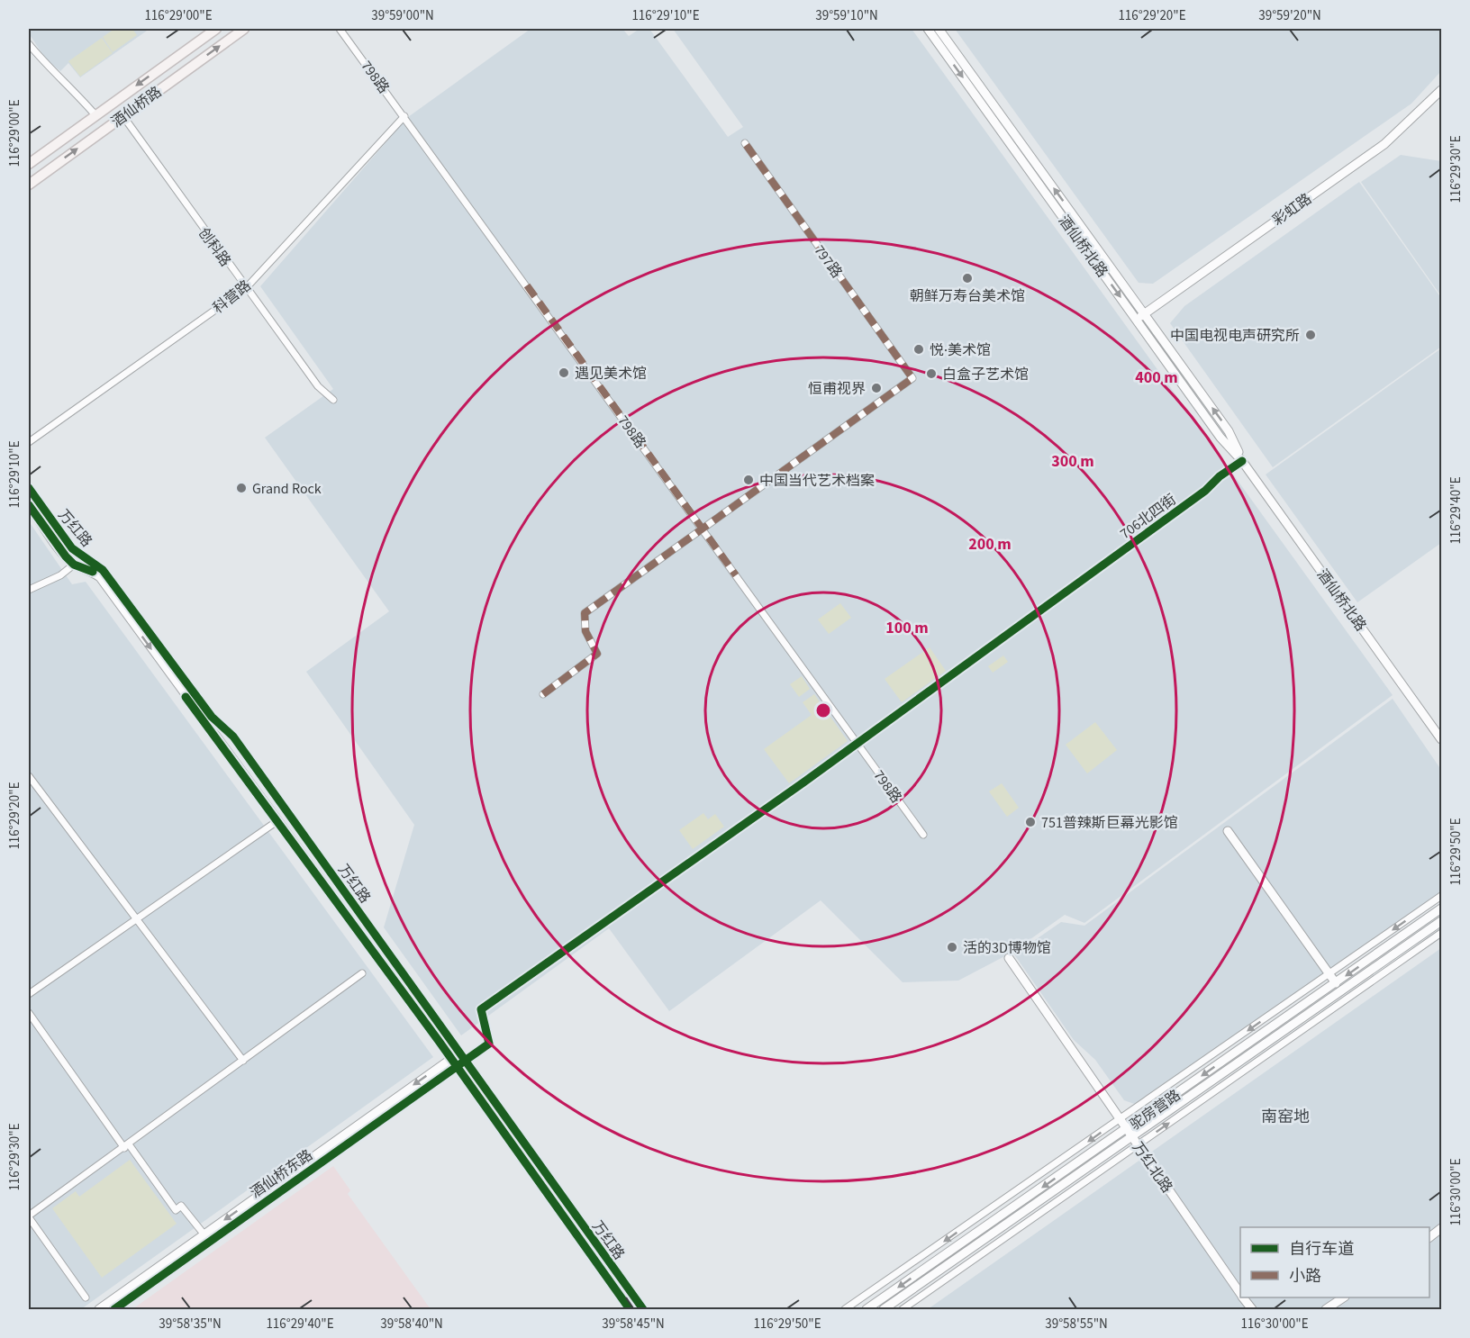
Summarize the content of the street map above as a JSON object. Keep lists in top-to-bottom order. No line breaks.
{"streets":{"main road":["酒仙桥路"],"street":["798路","彩虹路","酒仙桥北路","创科路","797路","科营路","706北四街","万红路","驼房营路","万红北路","酒仙桥东路"]},"crossings":[["798路","797路"],["798路","科营路"],["798路","706北四街"],["酒仙桥路","创科路"],["彩虹路","酒仙桥北路"],["酒仙桥北路","706北四街"],["创科路","科营路"],["706北四街","万红路"],["706北四街","酒仙桥东路"],["万红路","酒仙桥东路"],["驼房营路","万红北路"]],"districts":["南窑地"],"places":["朝鲜万寿台美术馆","中国电视电声研究所","悦·美术馆","遇见美术馆","白盒子艺术馆","恒甫视界","中国当代艺术档案","Grand Rock","751普辣斯巨幕光影馆","活的3D博物馆"],"legend":["自行车道","小路"],"coordinates":["116°29'00\"E","39°59'00\"N","116°29'10\"E","39°59'10\"N","116°29'20\"E","39°59'20\"N","116°29'30\"E","116°29'40\"E","116°29'50\"E","116°30'00\"E","39°58'35\"N","39°58'40\"N","39°58'45\"N","39°58'55\"N"],"rings":["400 m","300 m","200 m","100 m"]}
